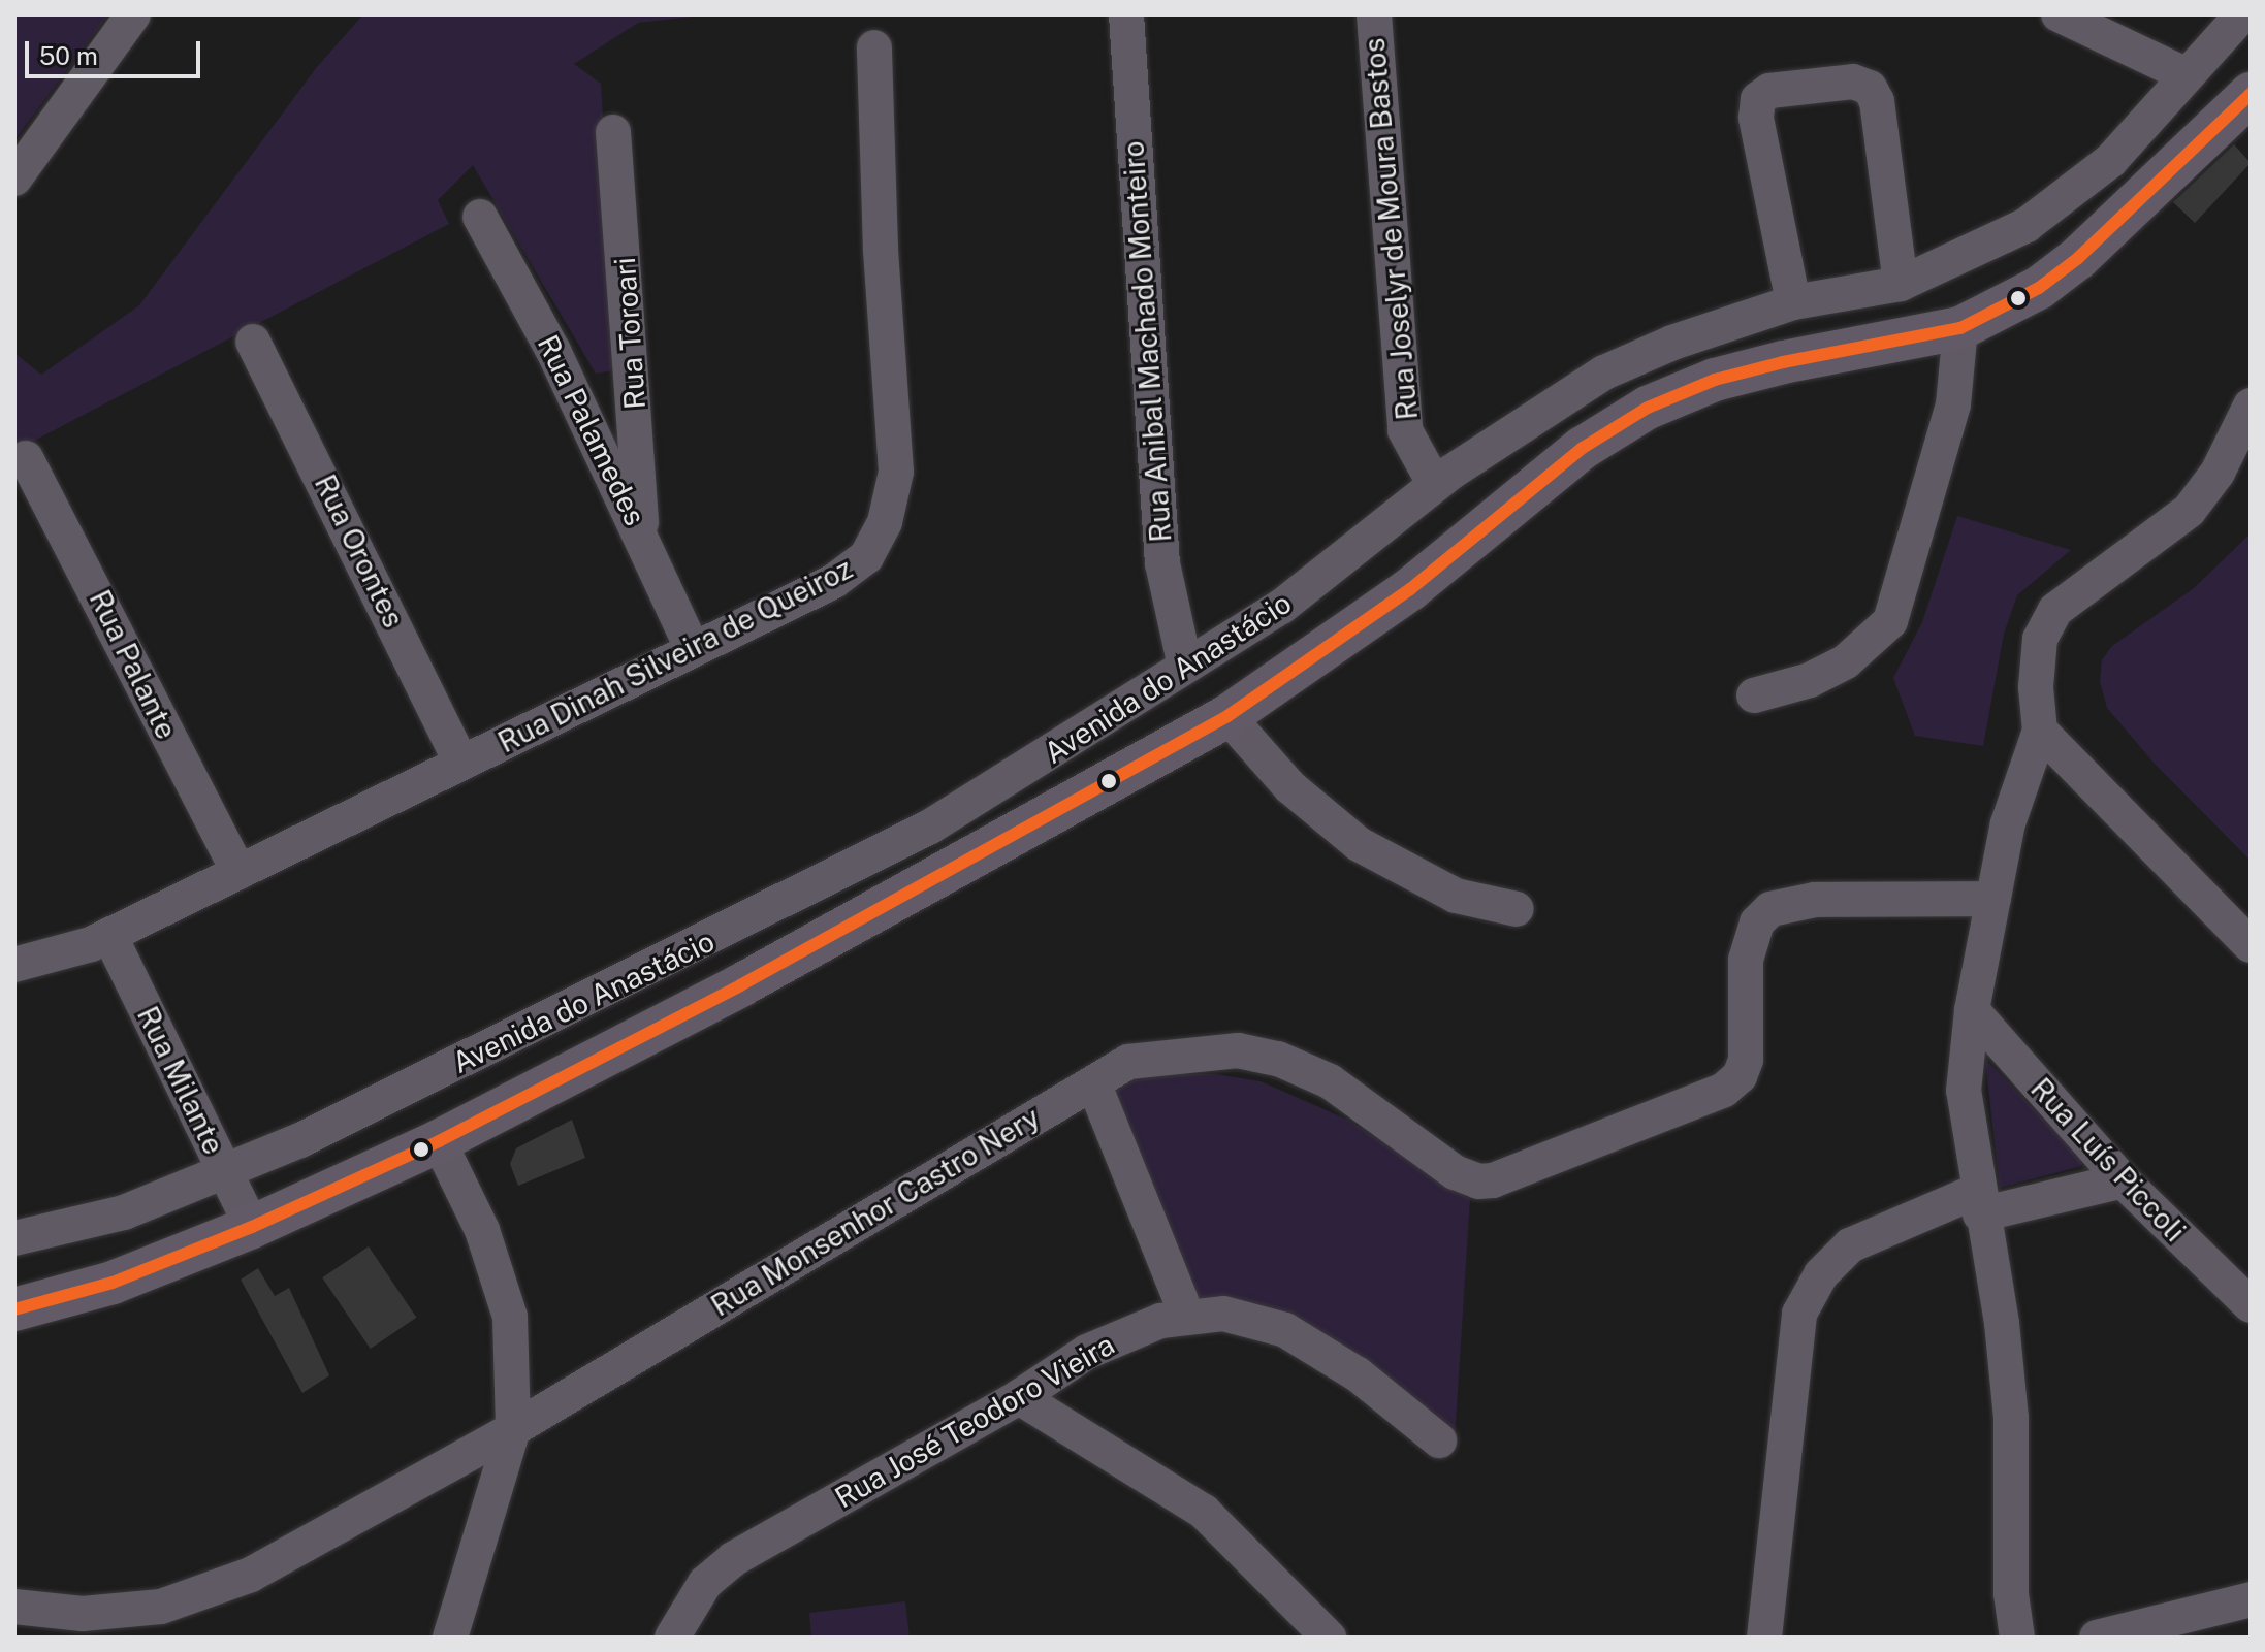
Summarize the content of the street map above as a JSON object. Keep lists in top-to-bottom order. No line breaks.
{"streets":{"main road":["Avenida do Anastácio"],"street":["Rua Joselyr de Moura Bastos","Rua Toroari","Rua Anibal Machado Monteiro","Rua Palamedes","Rua Orontes","Rua Dinah Silveira de Queiroz","Rua Palante","Rua Milante","Rua Luís Piccoli","Rua Monsenhor Castro Nery","Rua José Teodoro Vieira"]},"crossings":[["Rua Joselyr de Moura Bastos","Avenida do Anastácio"],["Rua Toroari","Rua Palamedes"],["Rua Anibal Machado Monteiro","Avenida do Anastácio"],["Rua Palamedes","Rua Dinah Silveira de Queiroz"],["Rua Orontes","Rua Dinah Silveira de Queiroz"],["Rua Dinah Silveira de Queiroz","Rua Palante"],["Rua Dinah Silveira de Queiroz","Rua Milante"],["Avenida do Anastácio","Rua Milante"]],"scale_bar":"50 m"}
